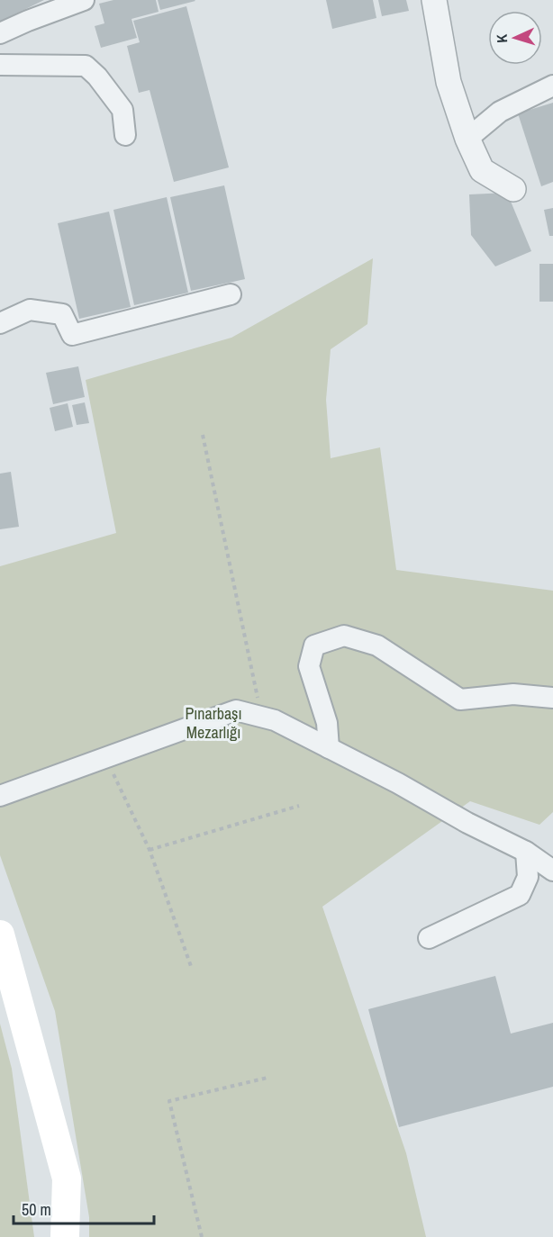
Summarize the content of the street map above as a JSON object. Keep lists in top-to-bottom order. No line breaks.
{"parks":["Pınarbaşı Mezarlığı"],"scale_bar":"50 m","north":"left"}
